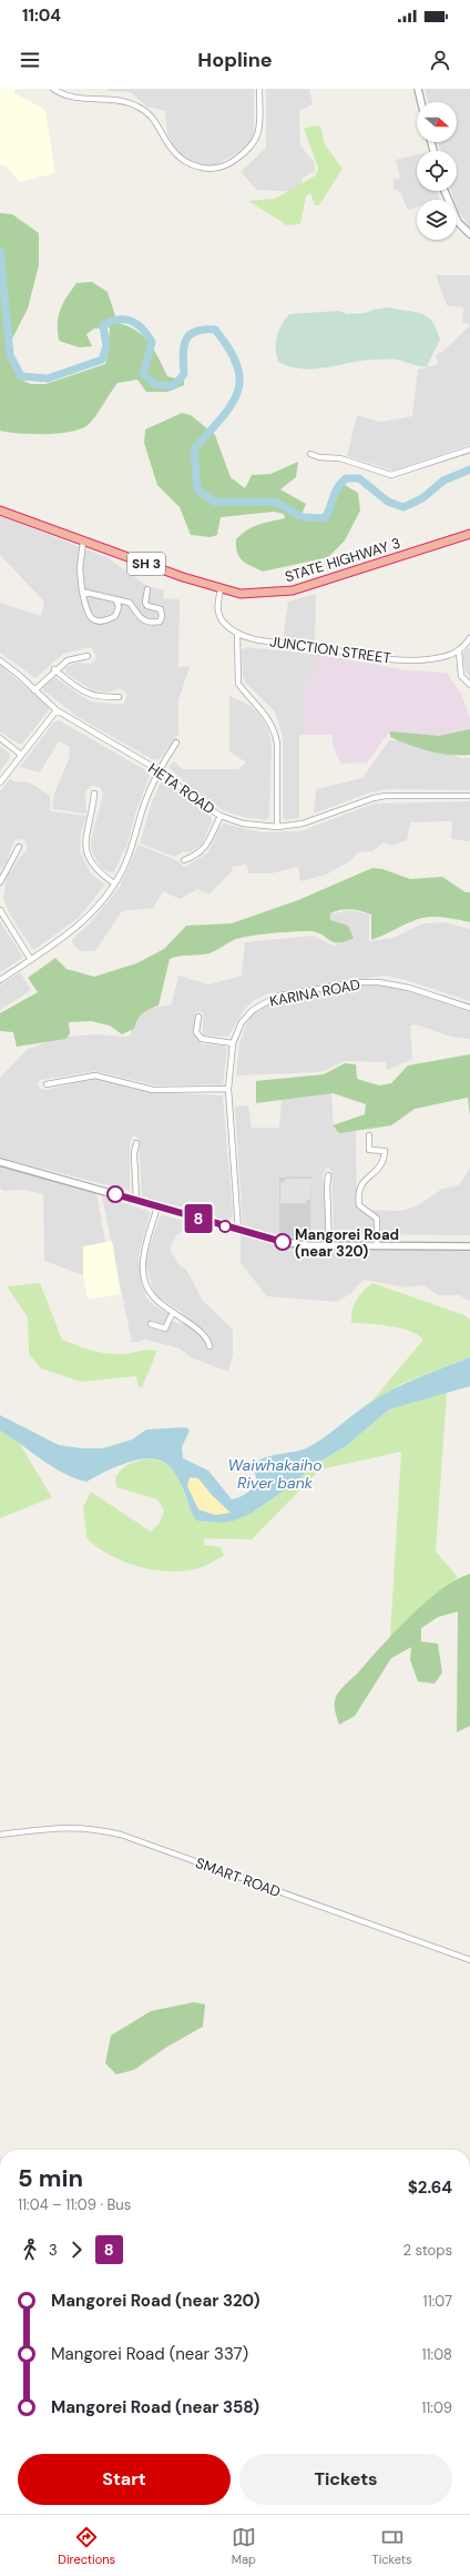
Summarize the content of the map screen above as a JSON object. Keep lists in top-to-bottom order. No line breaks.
{"streets":{"highway":["STATE HIGHWAY 3","SH 3"],"street":["JUNCTION STREET","HETA ROAD","KARINA ROAD","SMART ROAD"]},"crossings":[["STATE HIGHWAY 3","SH 3"],["STATE HIGHWAY 3","JUNCTION STREET"],["SH 3","JUNCTION STREET"]],"water":["Waiwhakaiho River bank"],"places":["Mangorei Road (near 320)"],"lines":["bus line 8"],"north":"right","page":{"status":"11:04","header":"Hopline","on_map":"8","heading":["5 min","11:04 – 11:09 · Bus","$2.64"],"legs":["3","8","2 stops"],"list":[{"name":"Mangorei Road (near 320)","value":"11:07"},{"name":"Mangorei Road (near 337)","value":"11:08"},{"name":"Mangorei Road (near 358)","value":"11:09"}],"buttons":["Start","Tickets"],"tabs":["Directions","Map","Tickets"]}}
